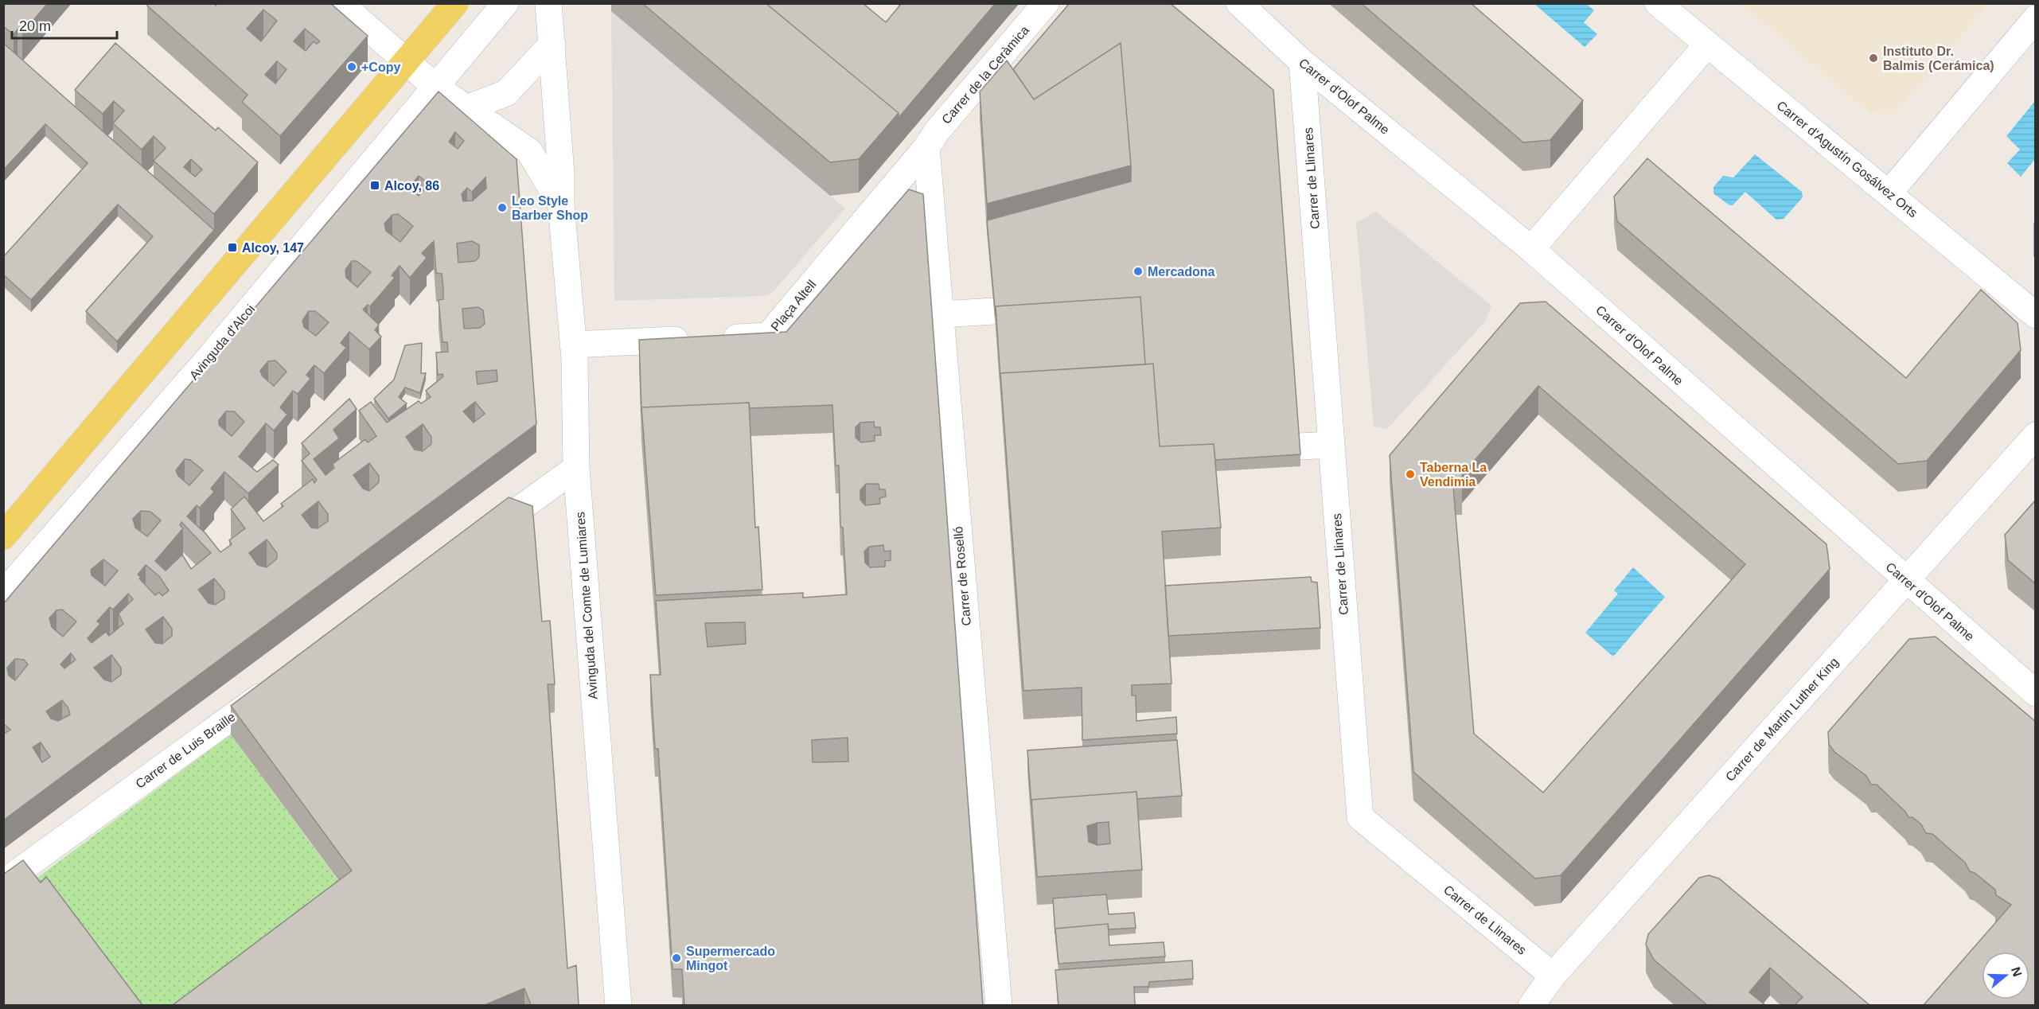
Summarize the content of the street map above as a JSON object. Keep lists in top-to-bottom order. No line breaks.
{"streets":{"street":["Carrer de la Ceràmica","Carrer d'Olof Palme","Carrer d'Agustín Gosálvez Orts","Carrer de Llinares","Plaça Altell","Avinguda d'Alcoi","Carrer de Roselló","Avinguda del Comte de Lumiares","Carrer de Martin Luther King","Carrer de Luis Braille"]},"crossings":[["Carrer de la Ceràmica","Plaça Altell"],["Carrer de la Ceràmica","Carrer de Roselló"],["Carrer d'Olof Palme","Carrer de Llinares"],["Carrer d'Olof Palme","Carrer de Martin Luther King"],["Carrer de Llinares","Carrer de Martin Luther King"],["Plaça Altell","Carrer de Roselló"],["Plaça Altell","Avinguda del Comte de Lumiares"],["Avinguda d'Alcoi","Avinguda del Comte de Lumiares"]],"places":{"other":["Instituto Dr. Balmis (Cerámica)","+Copy","Leo Style Barber Shop","Mercadona","Taberna La Vendimia","Supermercado Mingot"],"transit":["Alcoy, 86","Alcoy, 147"]},"scale_bar":"20 m","north":"right"}
